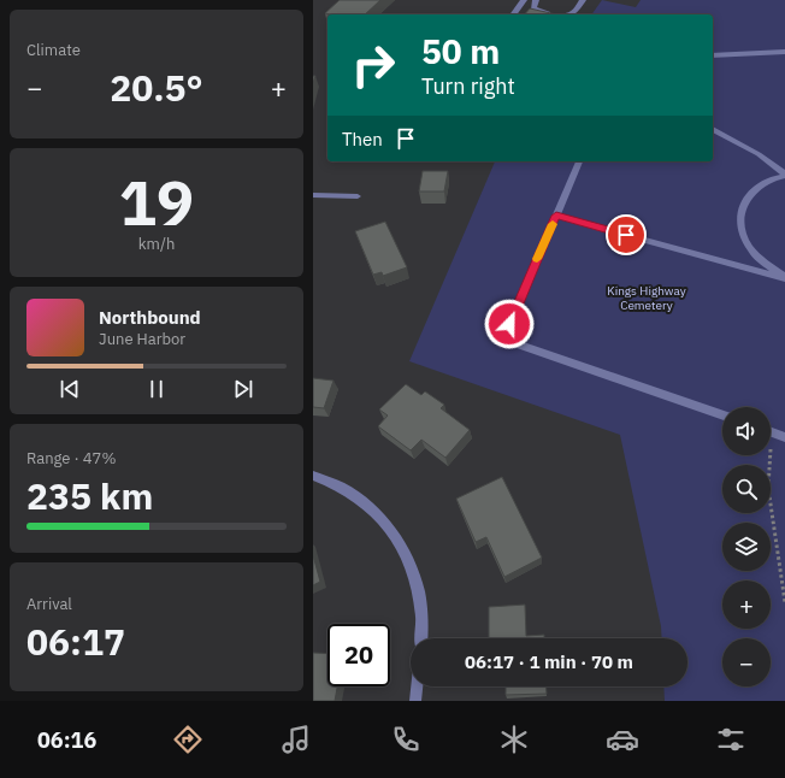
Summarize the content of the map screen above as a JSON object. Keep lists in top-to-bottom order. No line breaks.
{"parks":["Kings Highway Cemetery"],"page":{"tile":["Climate",["19","km/h"],["Range · 47%","235 km"],["Arrival","06:17"]],"turn":["50 m","Turn right"],"heat":["−","20.5°","+"],"then":"Then","song":["Northbound","June Harbor"],"map_buttons":["+","−"],"limit":"20","trip":"06:17 · 1 min · 70 m","tabs":"06:16"}}
